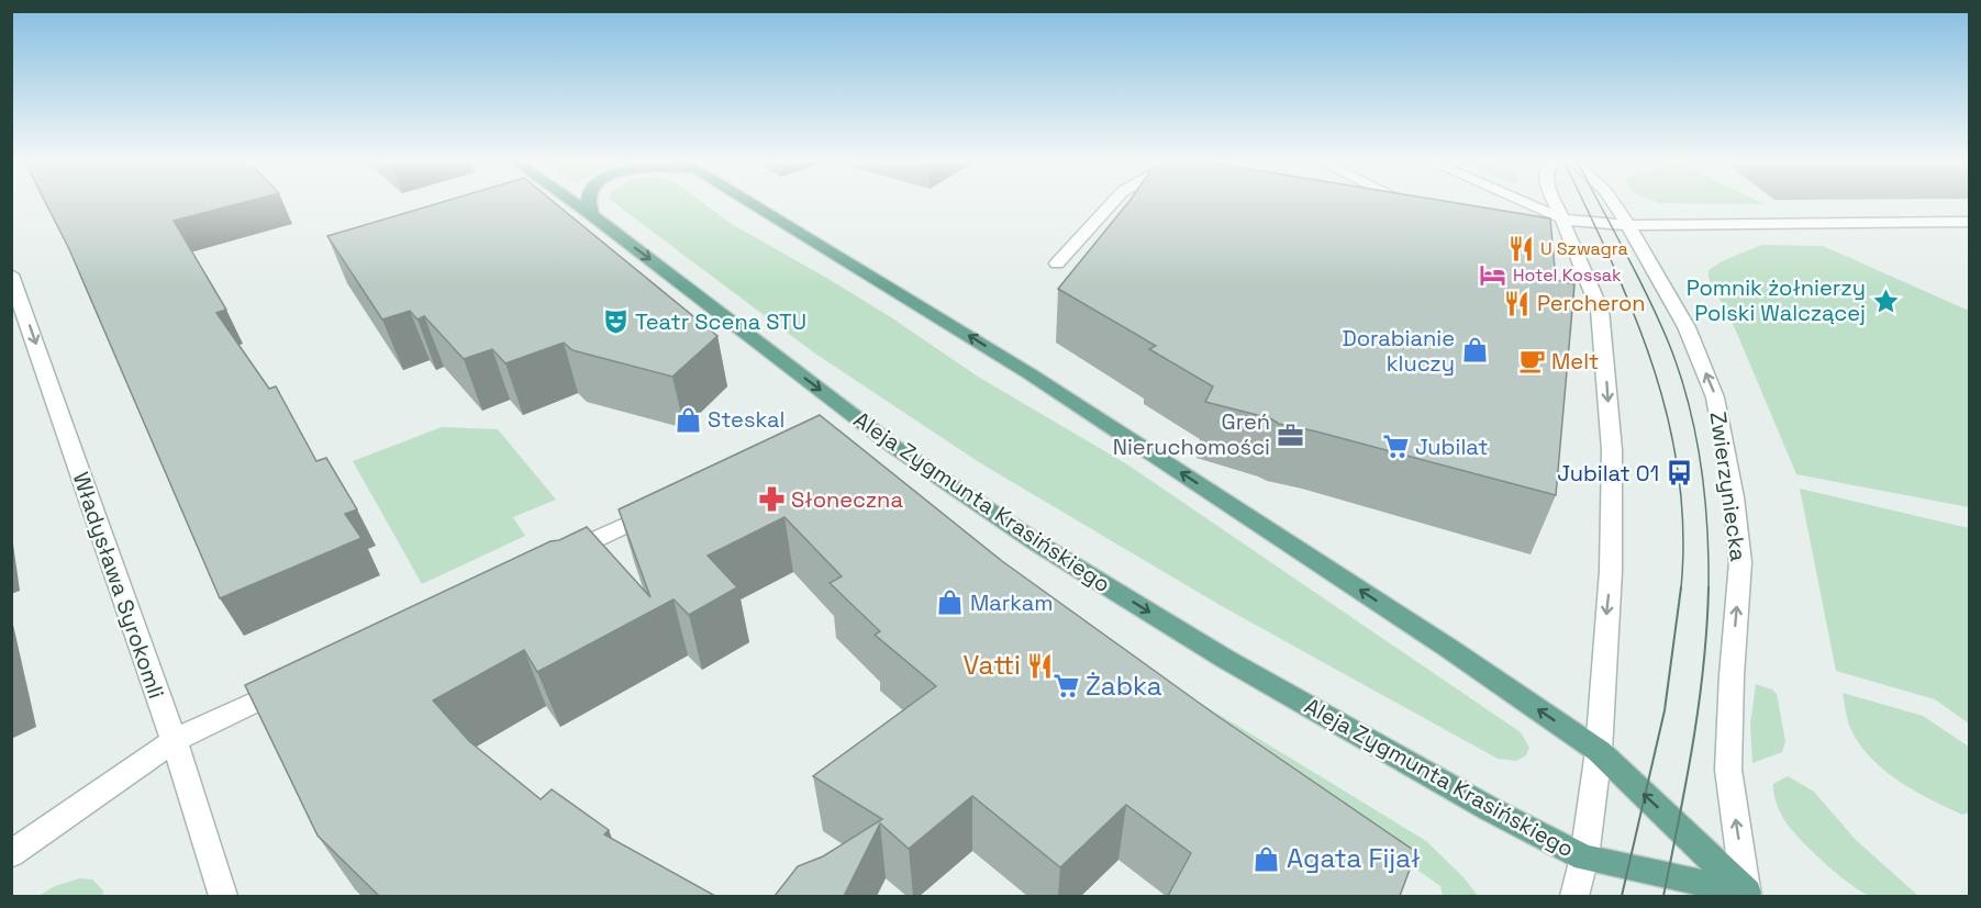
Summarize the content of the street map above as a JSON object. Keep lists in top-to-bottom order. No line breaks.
{"streets":{"main road":["Aleja Zygmunta Krasińskiego"],"street":["Zwierzyniecka","Władysława Syrokomli"]},"crossings":[["Zwierzyniecka","Aleja Zygmunta Krasińskiego"]],"one_way":["Władysława Syrokomli"],"places":{"restaurant":["U Szwagra","Percheron","Vatti"],"hotel":["Hotel Kossak"],"place":["Pomnik żołnierzy Polski Walczącej"],"theatre":["Teatr Scena STU"],"shop":["Dorabianie kluczy","Steskal","Markam","Agata Fijał"],"cafe":["Melt"],"office":["Greń Nieruchomości"],"supermarket":["Jubilat","Żabka"],"bus stop":["Jubilat 01"],"pharmacy":["Słoneczna"]}}
